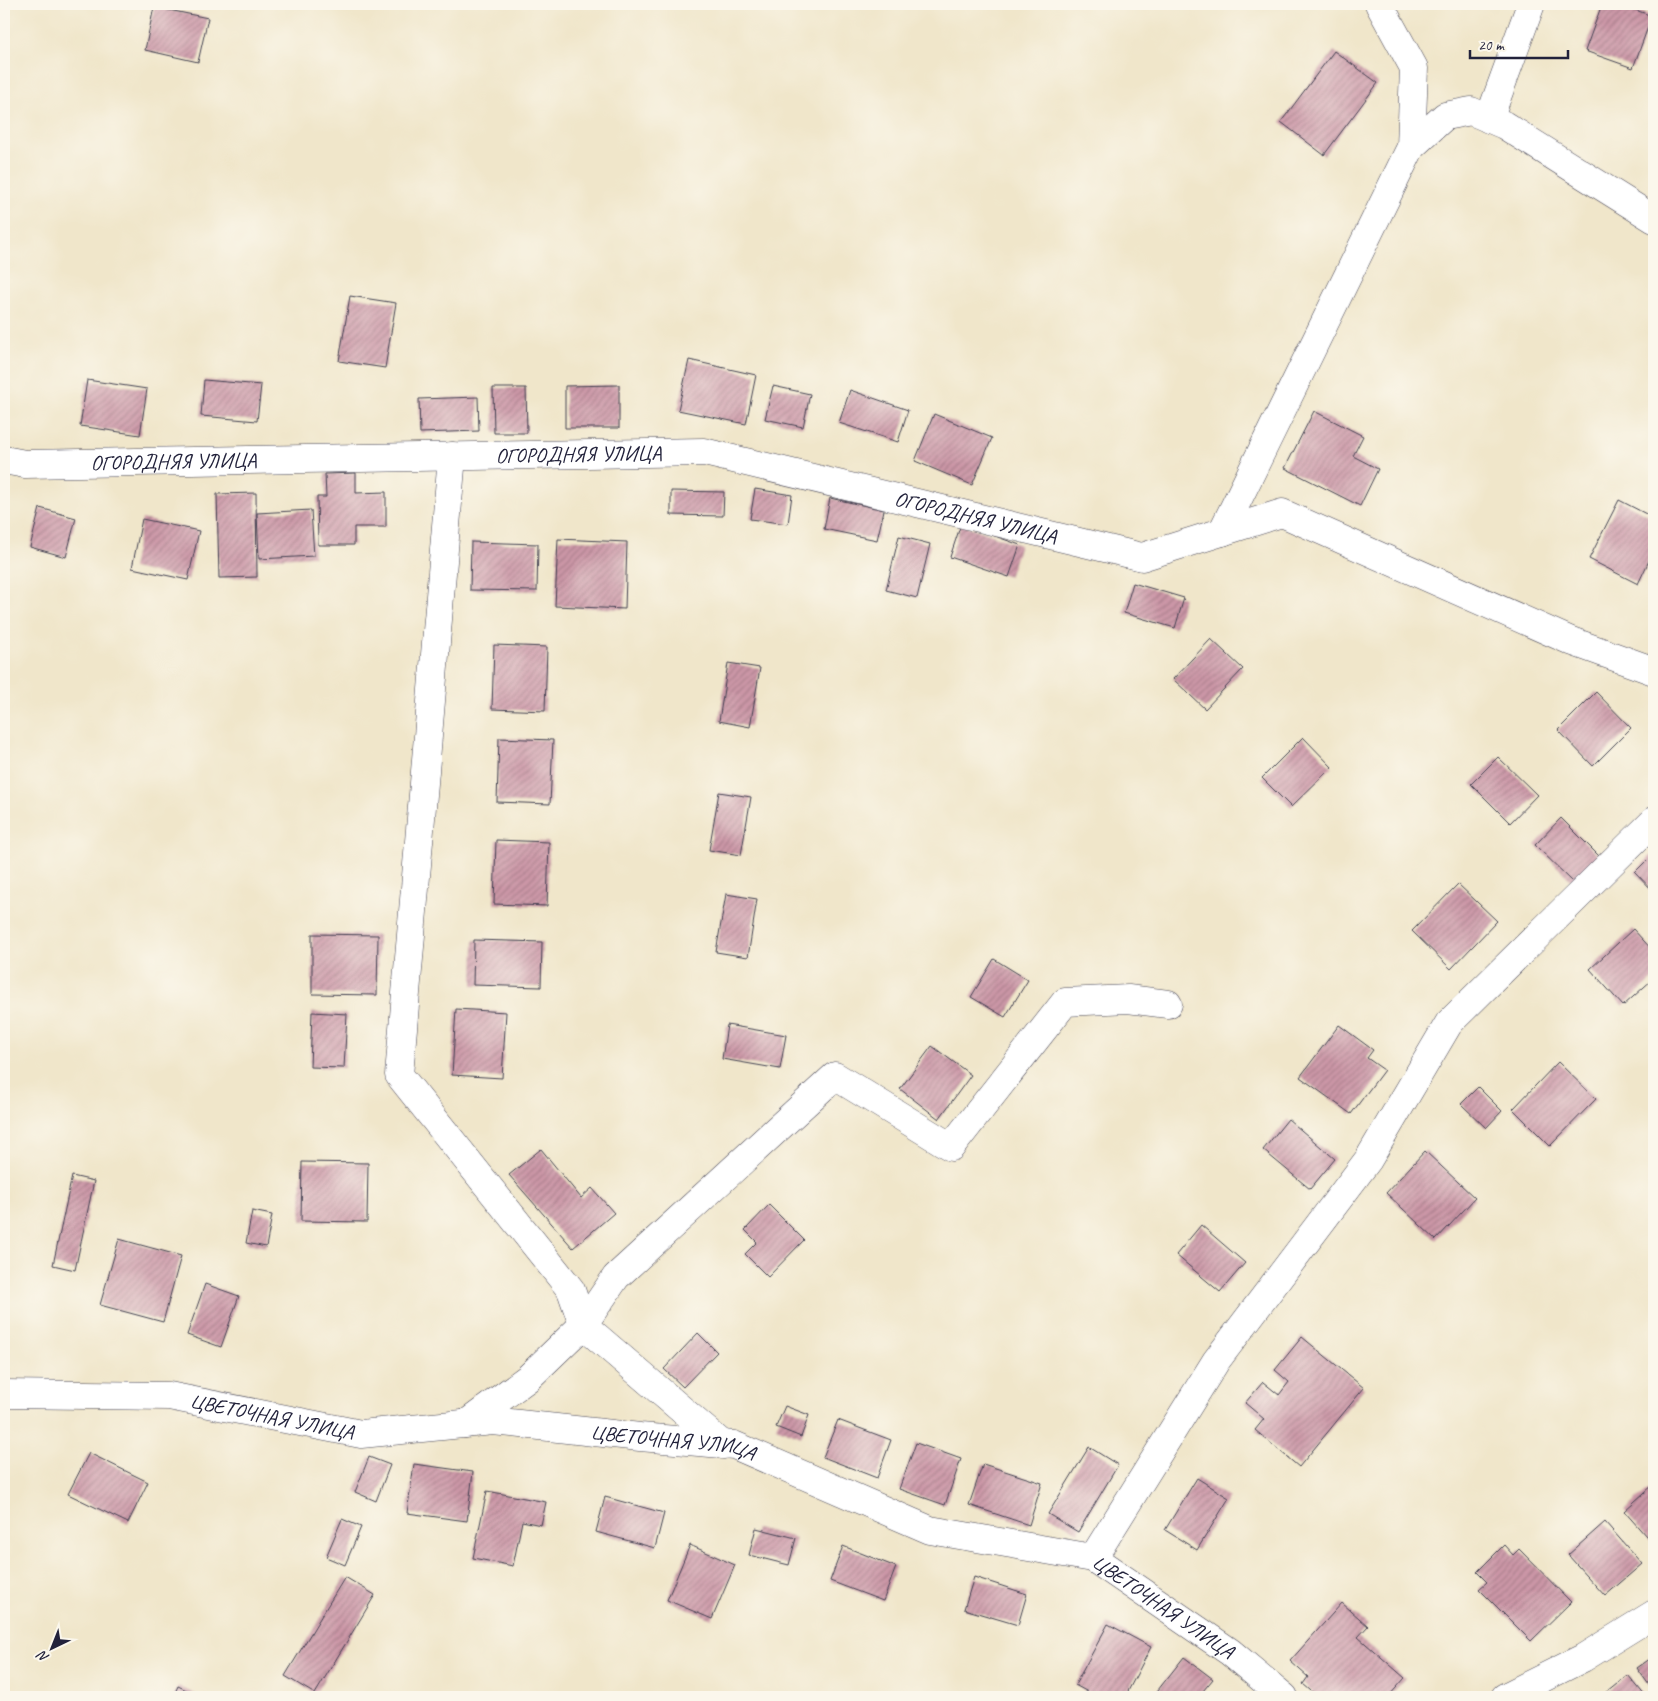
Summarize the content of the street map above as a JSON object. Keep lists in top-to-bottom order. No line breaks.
{"streets":{"street":["ОГОРОДНЯЯ УЛИЦА","ЦВЕТОЧНАЯ УЛИЦА"]},"scale_bar":"20 m","north":"bottom left"}
